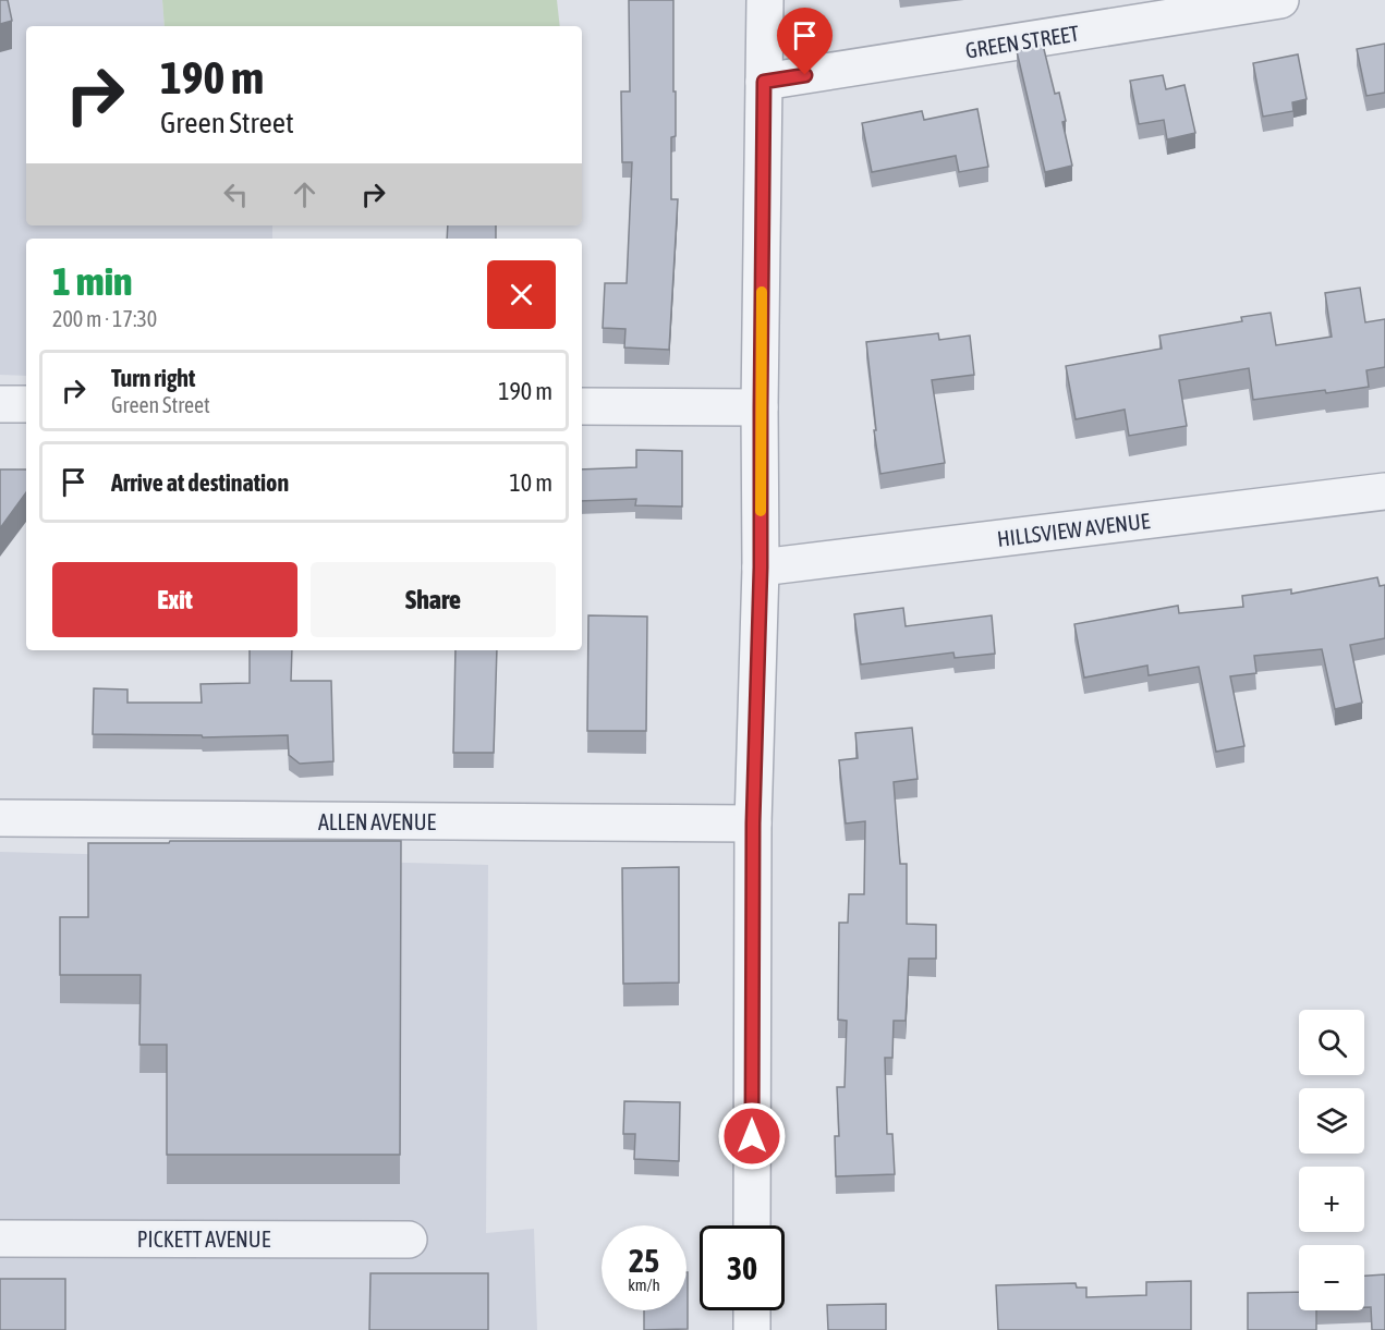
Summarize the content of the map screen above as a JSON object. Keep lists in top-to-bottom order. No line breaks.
{"streets":{"street":["GREEN STREET","HILLSVIEW AVENUE","ALLEN AVENUE","PICKETT AVENUE"]},"page":{"turn":["190 m","Green Street"],"heading":["1 min","200 m · 17:30"],"list":[{"name":"Turn right","note":"Green Street","value":"190 m"},{"name":"Arrive at destination","value":"10 m"}],"buttons":["Exit","Share"],"map_buttons":["+","−"],"speed":"25 km/h","limit":"30"}}
